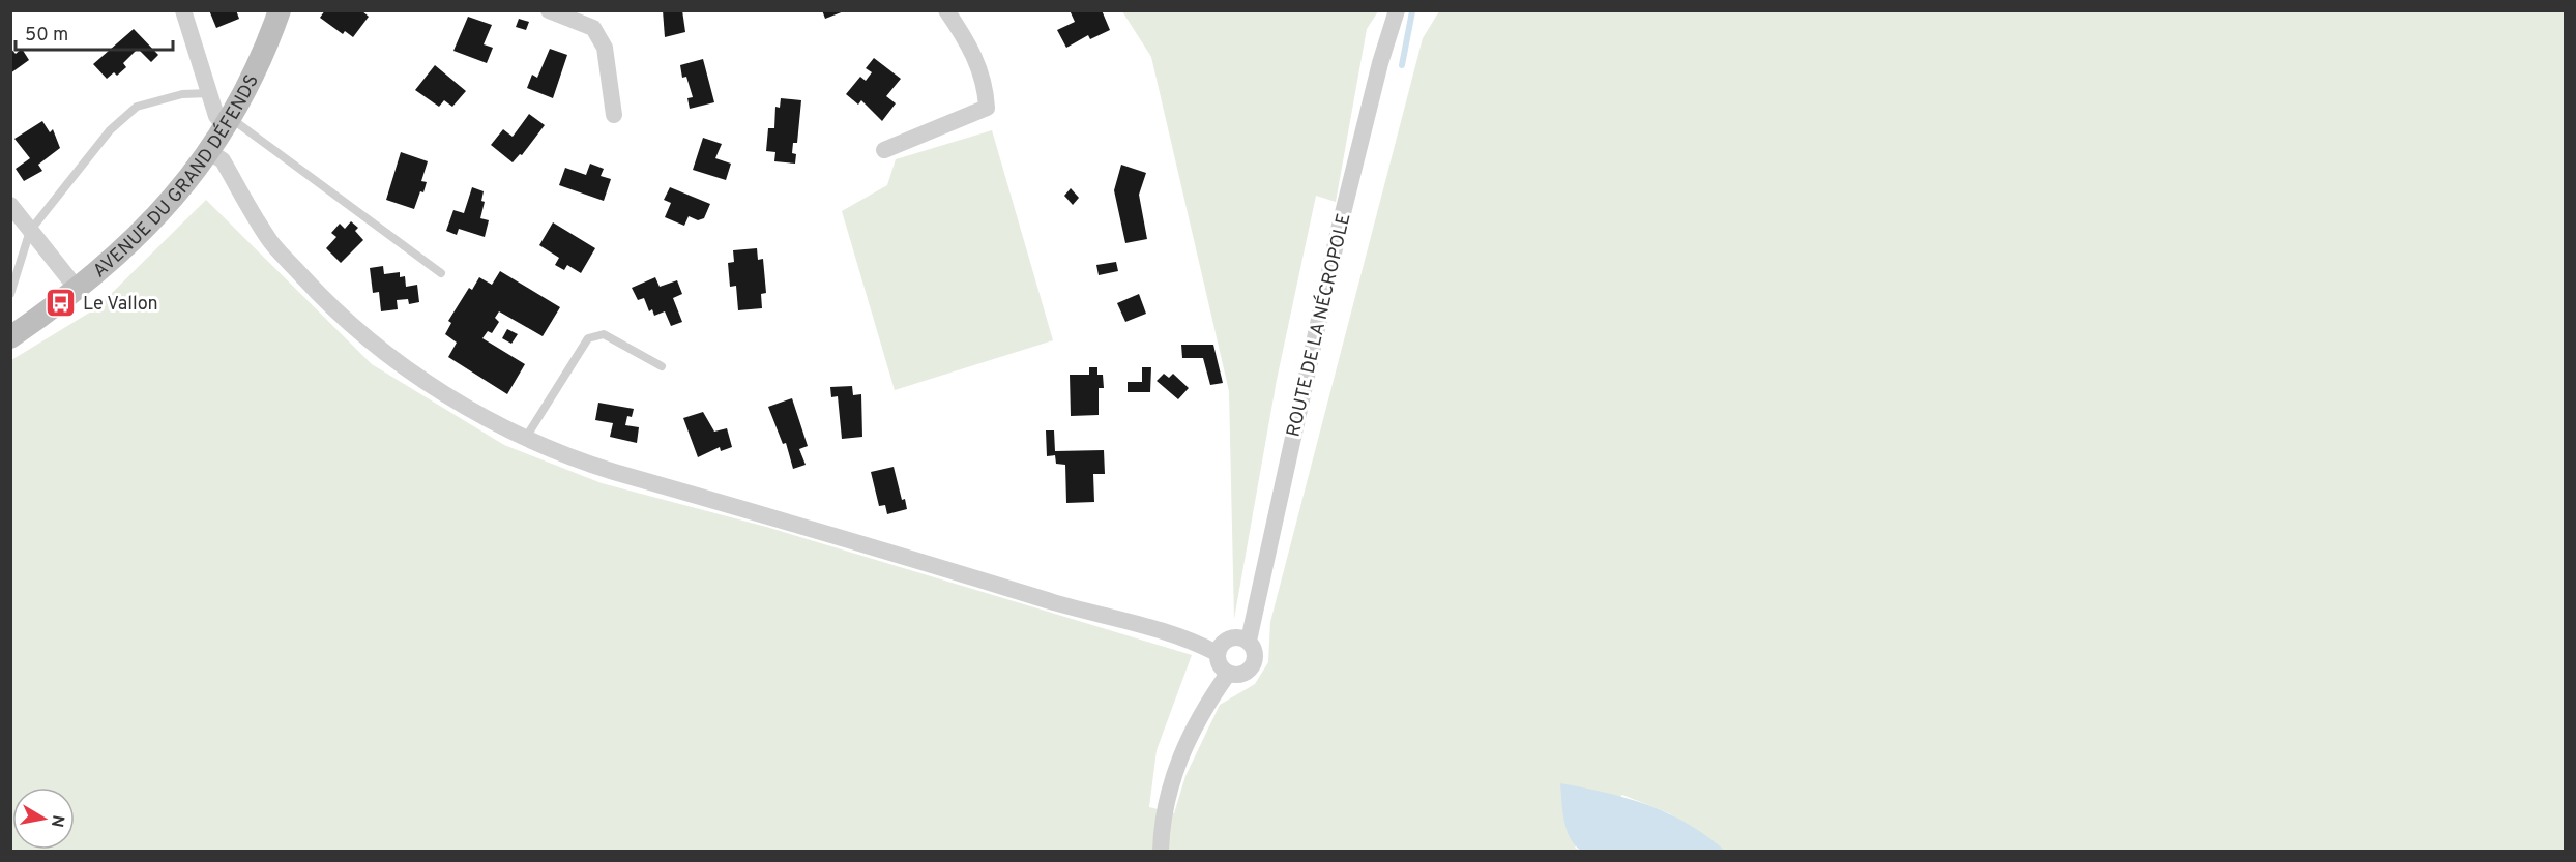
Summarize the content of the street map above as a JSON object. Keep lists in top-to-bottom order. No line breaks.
{"streets":{"street":["AVENUE DU GRAND DÉFENDS","ROUTE DE LA NÉCROPOLE"]},"places":{"bus stop":["Le Vallon"]},"scale_bar":"50 m","north":"right"}
